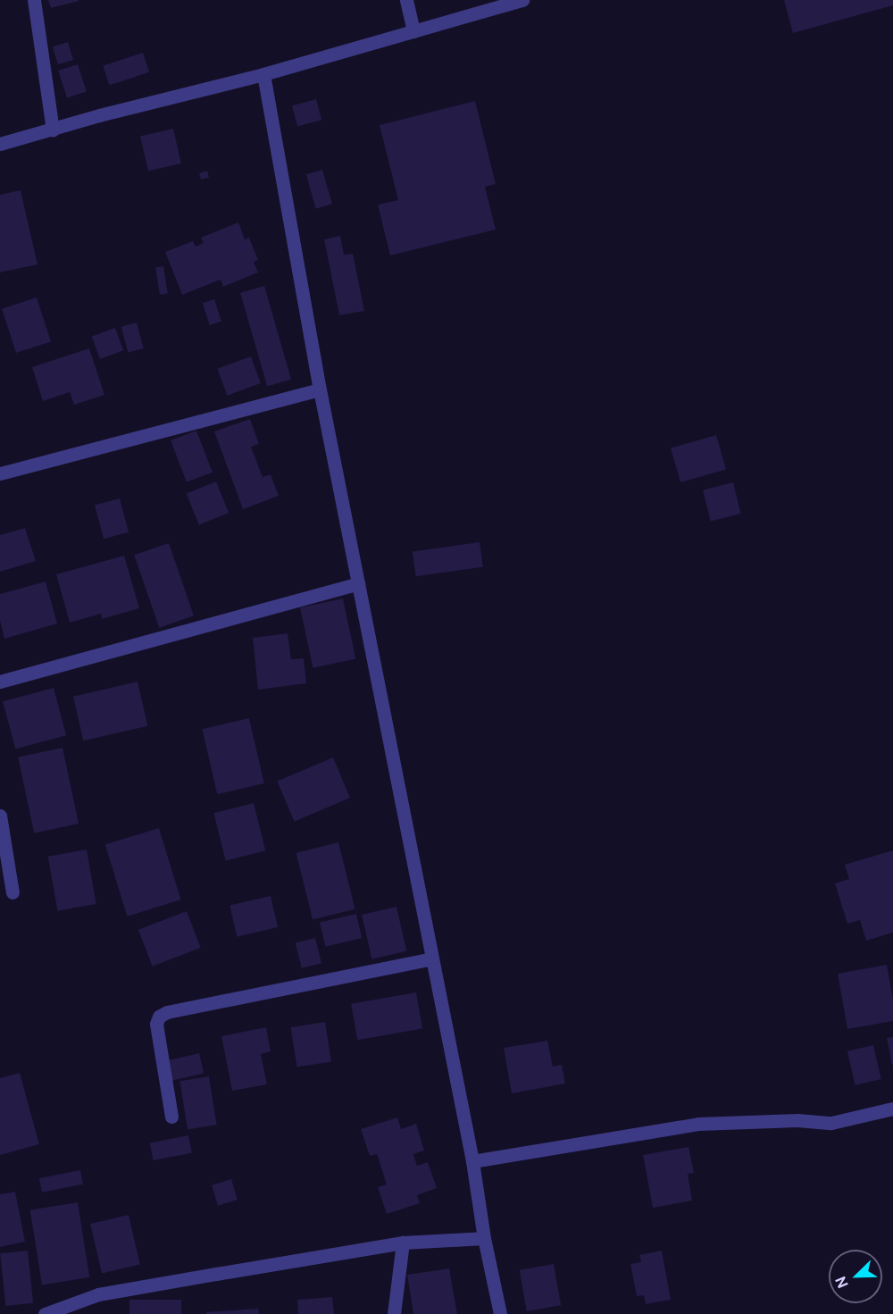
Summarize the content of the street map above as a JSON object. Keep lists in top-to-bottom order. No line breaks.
{"north":"bottom left"}
